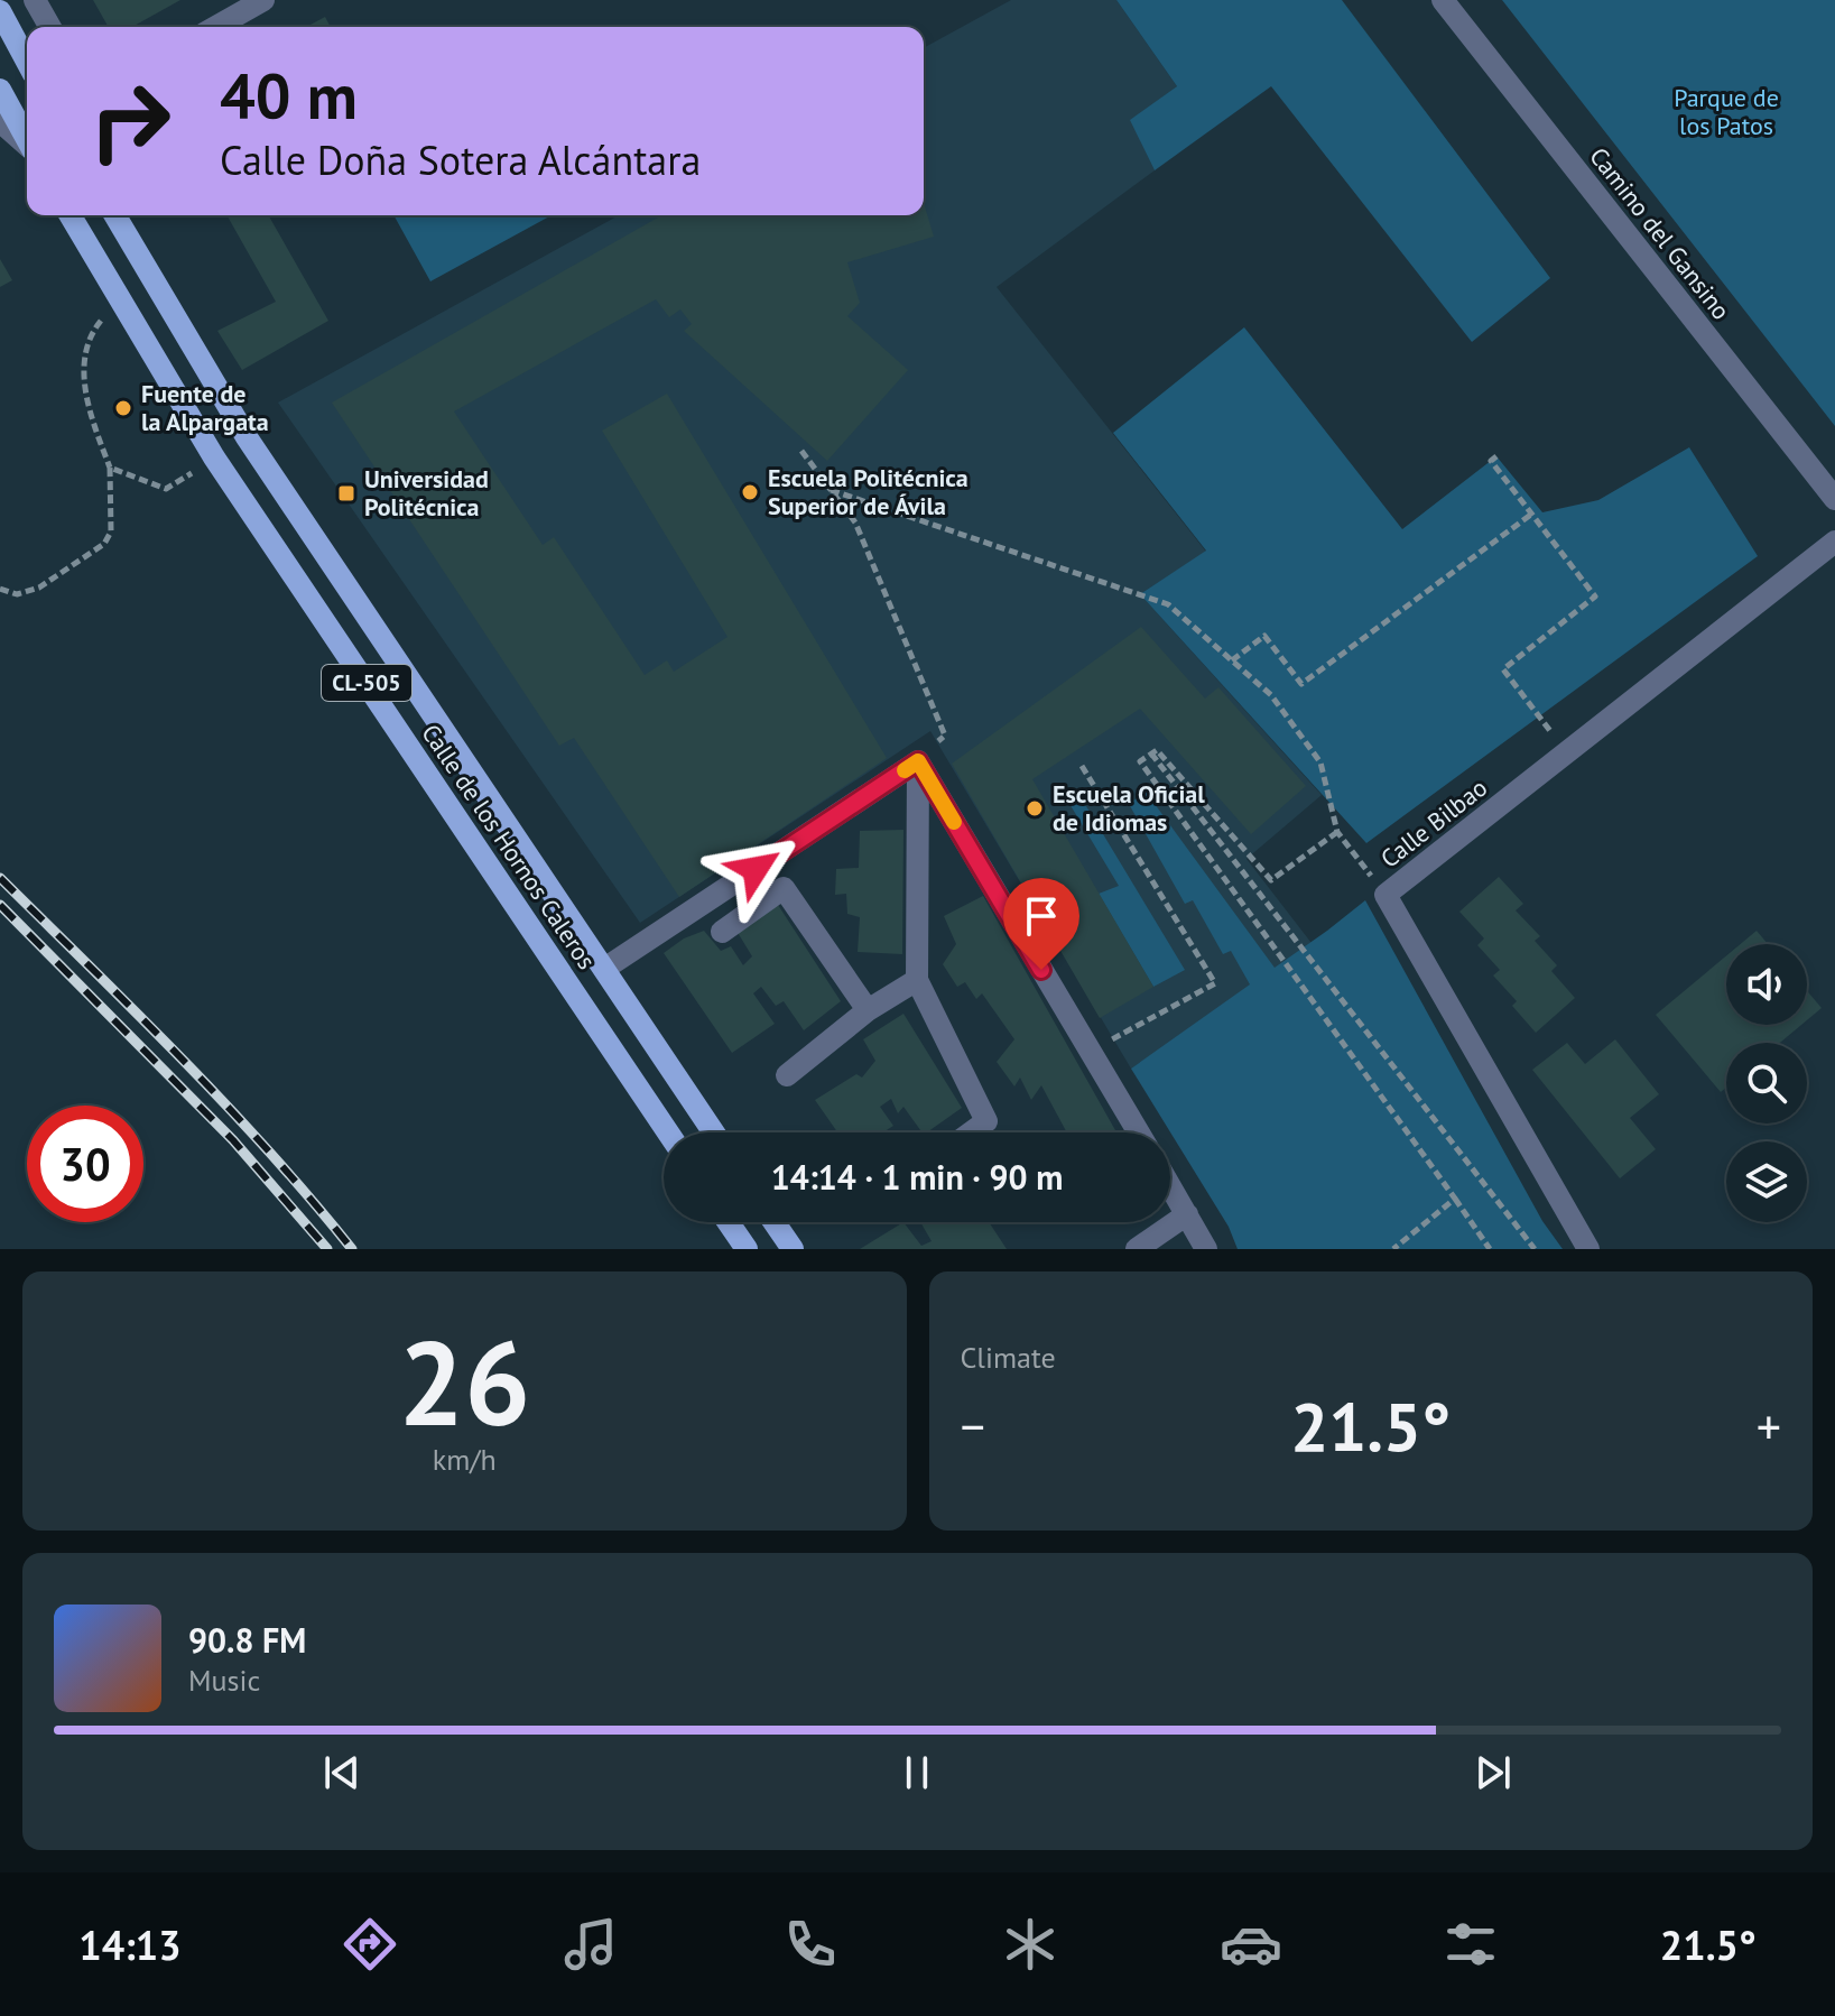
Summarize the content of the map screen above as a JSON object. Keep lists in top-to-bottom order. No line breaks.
{"streets":{"main road":["CL-505","Calle de los Hornos Caleros"],"street":["Camino del Gansino","Calle Bilbao"]},"parks":["Parque de los Patos"],"places":{"other":["Fuente de la Alpargata","Escuela Politécnica Superior de Ávila","Escuela Oficial de Idiomas"],"transit":["Universidad Politécnica"]},"page":{"turn":["40 m","Calle Doña Sotera Alcántara"],"limit":"30","trip":"14:14 · 1 min · 90 m","tile":[["26","km/h"],"Climate"],"heat":["−","21.5°","+"],"song":["90.8 FM","Music"],"tabs":["14:13","21.5°"]}}
